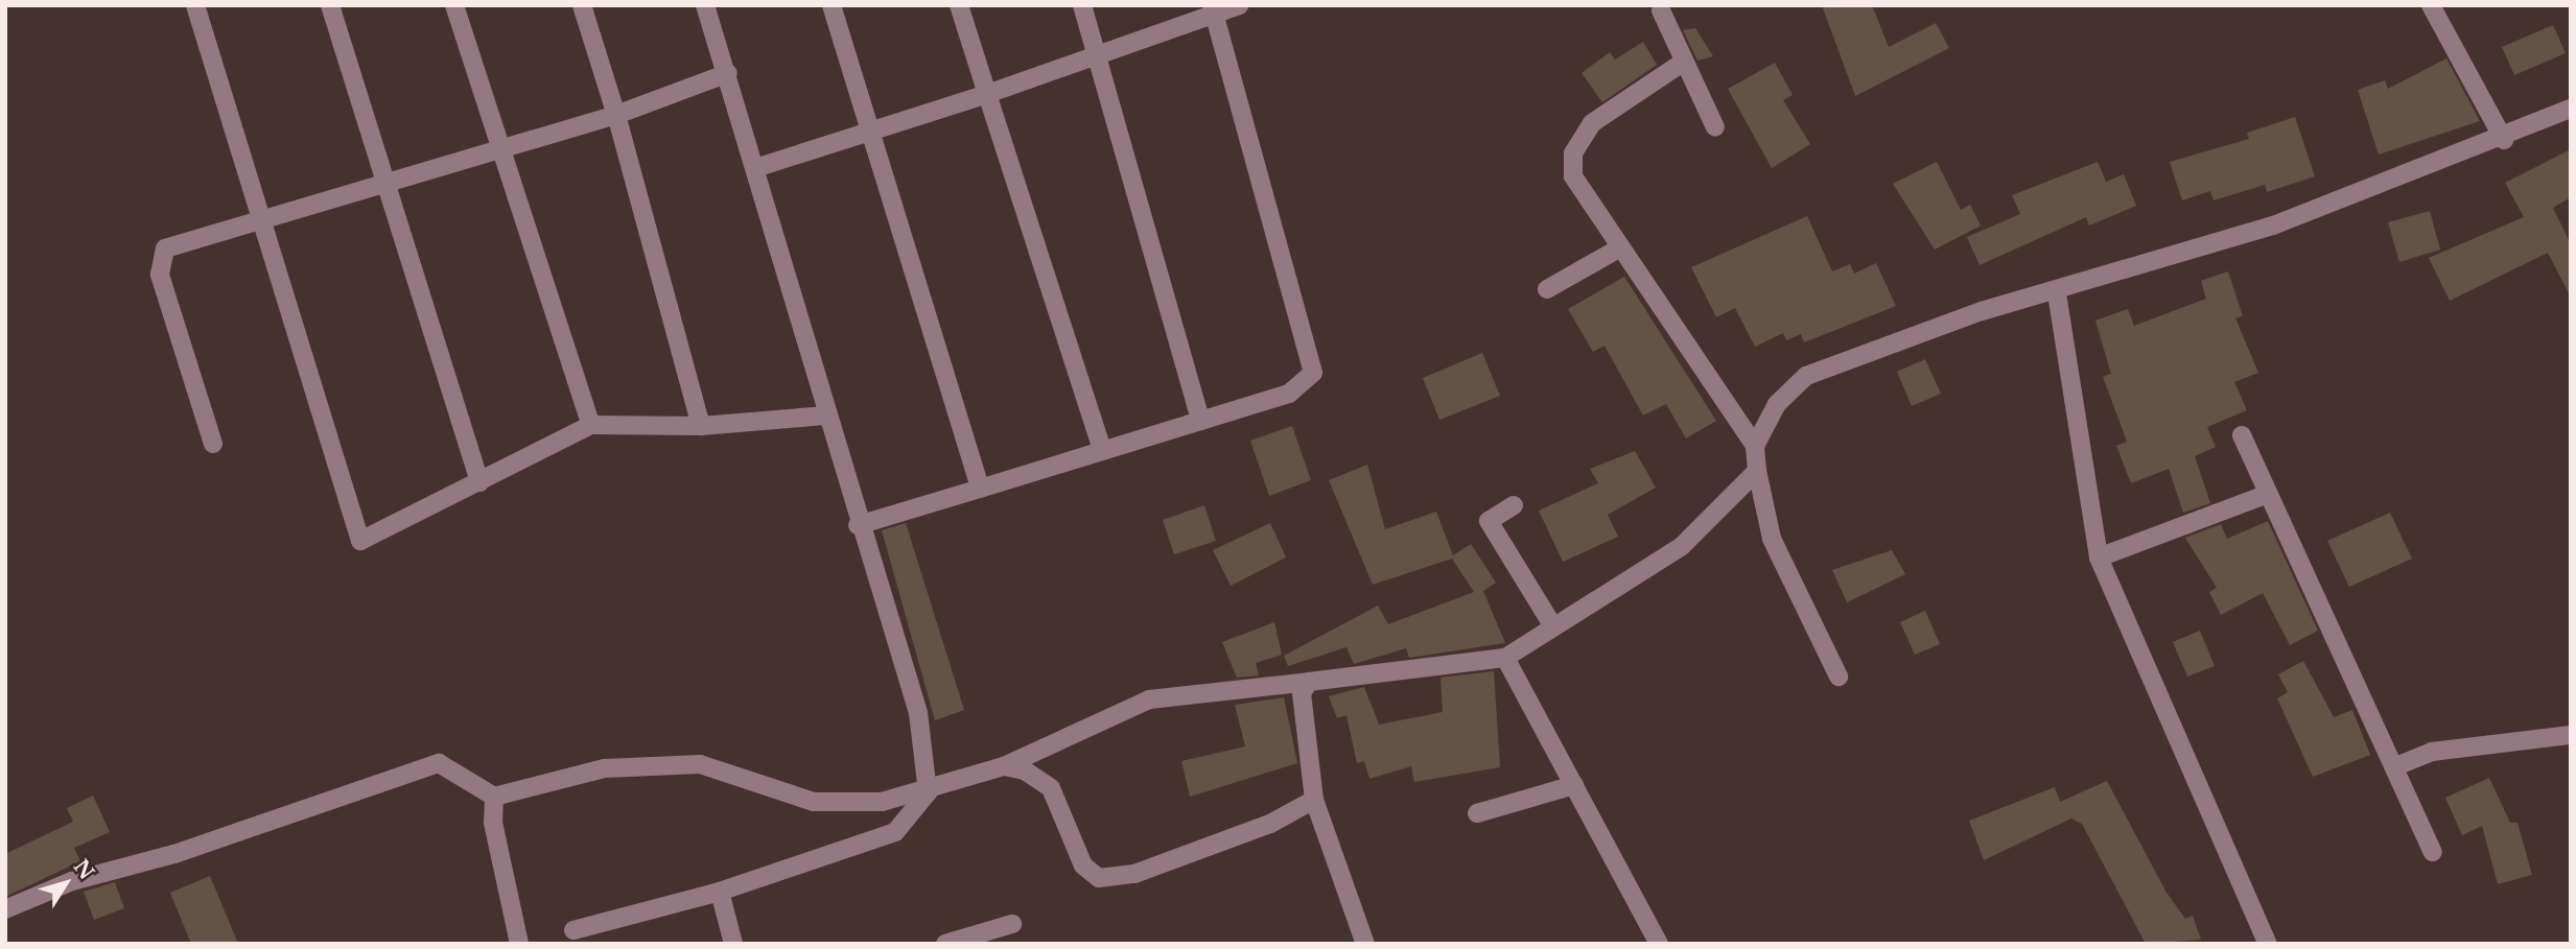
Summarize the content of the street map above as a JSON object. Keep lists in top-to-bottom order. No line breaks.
{"north":"top right"}
